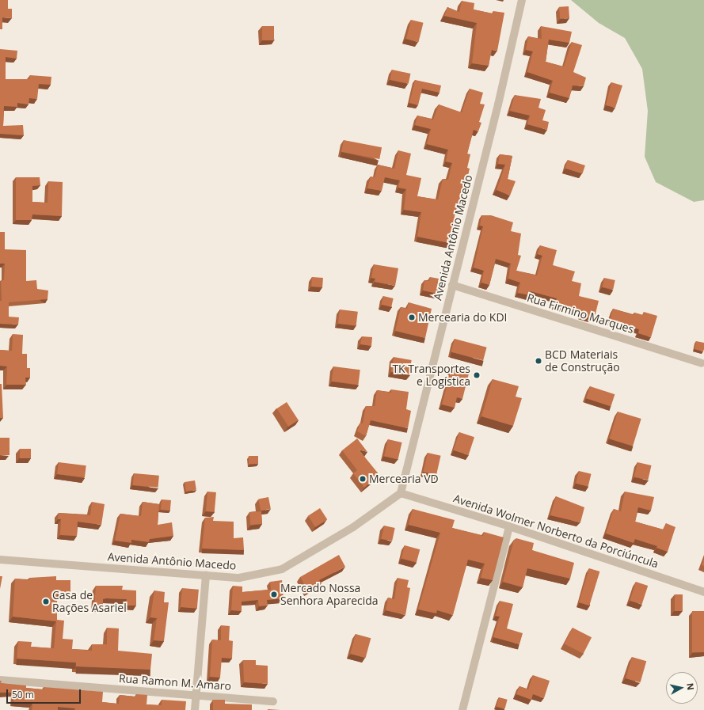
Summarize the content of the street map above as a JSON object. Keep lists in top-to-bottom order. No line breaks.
{"streets":{"street":["Avenida Antônio Macedo","Rua Firmino Marques","Avenida Wolmer Norberto da Porciúncula","Rua Ramon M. Amaro"]},"crossings":[["Avenida Antônio Macedo","Rua Firmino Marques"],["Avenida Antônio Macedo","Avenida Wolmer Norberto da Porciúncula"]],"places":["Mercearia do KDI","BCD Materiais de Construção","TK Transportes e Logística","Mercearia VD","Mercado Nossa Senhora Aparecida","Casa de Rações Asariel"],"scale_bar":"50 m","north":"right"}
